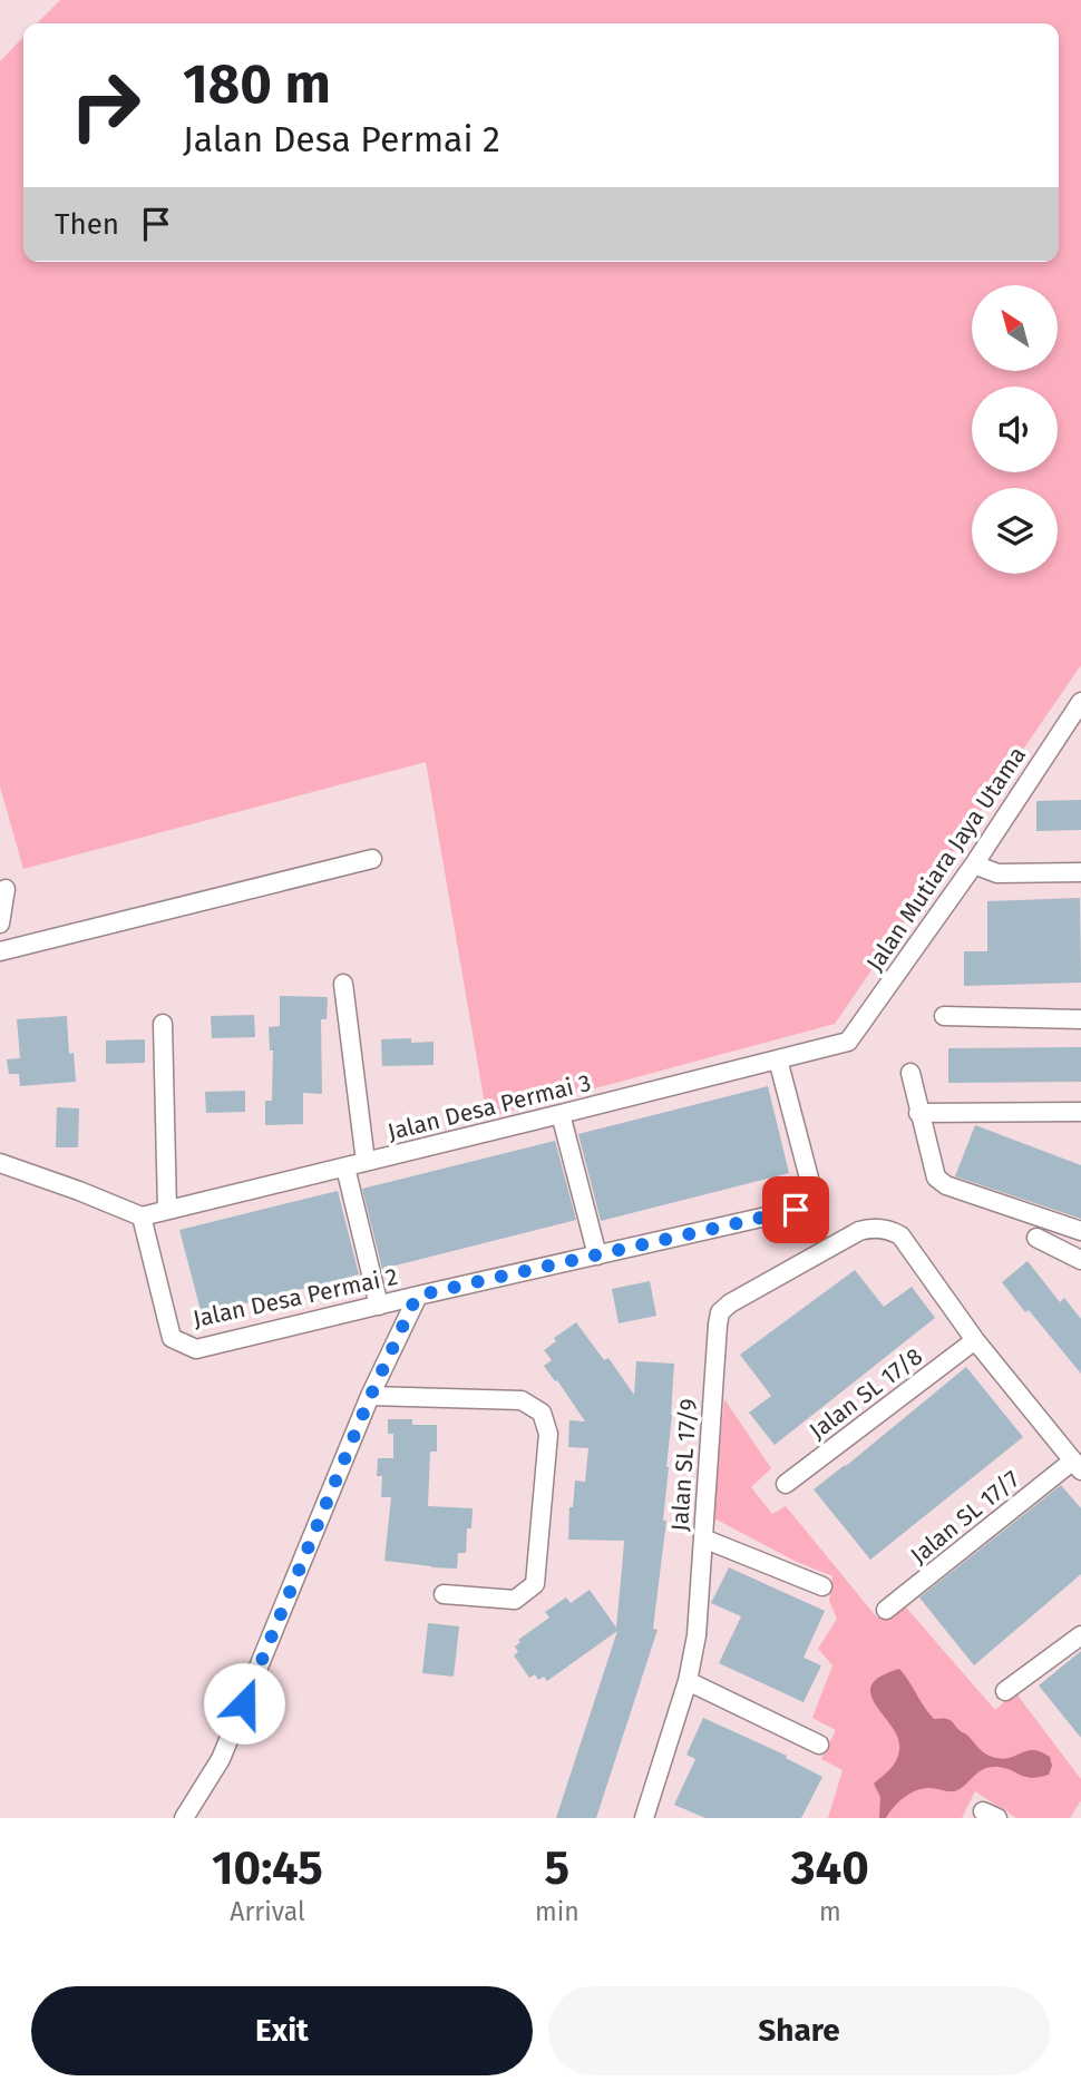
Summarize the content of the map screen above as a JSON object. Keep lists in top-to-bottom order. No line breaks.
{"streets":{"street":["Jalan Mutiara Jaya Utama","Jalan Desa Permai 3","Jalan Desa Permai 2","Jalan SL 17/8","Jalan SL 17/9","Jalan SL 17/7"]},"crossings":[["Jalan Mutiara Jaya Utama","Jalan Desa Permai 3"],["Jalan Desa Permai 3","Jalan Desa Permai 2"],["Jalan SL 17/8","Jalan SL 17/9"]],"north":"top left","page":{"turn":["180 m","Jalan Desa Permai 2"],"then":"Then","eta":["10:45","Arrival","5","min","340","m"],"buttons":["Exit","Share"]}}
